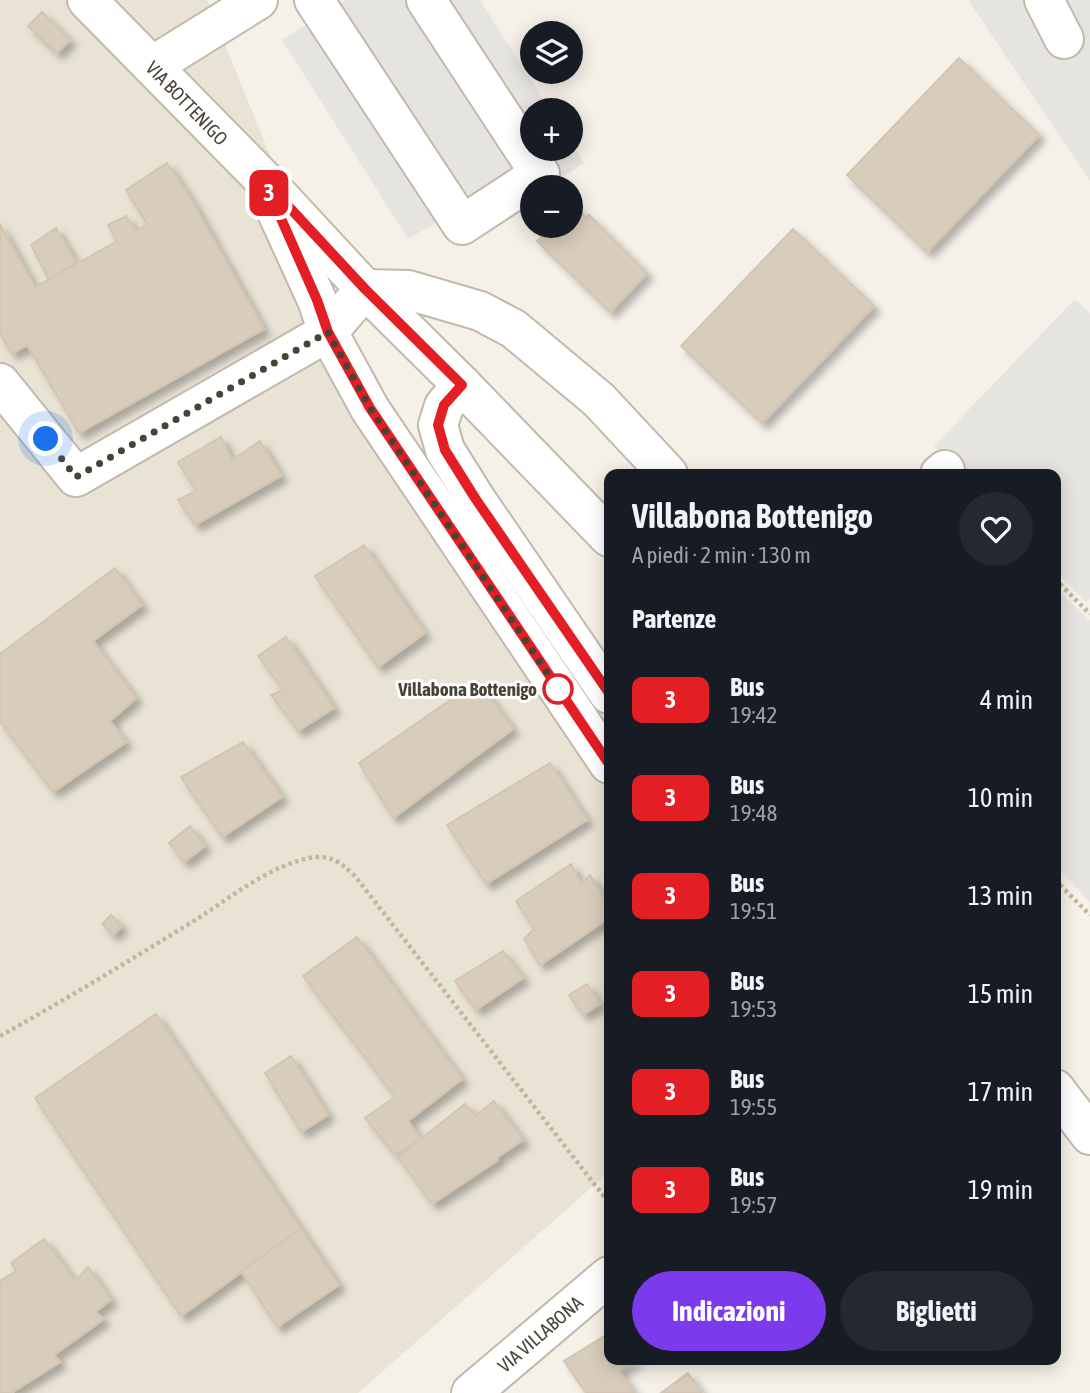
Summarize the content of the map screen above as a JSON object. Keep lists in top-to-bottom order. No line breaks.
{"streets":{"street":["VIA BOTTENIGO","VIA VILLABONA"]},"places":["Villabona Bottenigo"],"lines":["bus line 3"],"page":{"on_map":"3","map_buttons":["+","−"],"heading":[["Villabona Bottenigo","A piedi · 2 min · 130 m"],"Partenze"],"list":[{"mark":"3","name":"Bus","note":"19:42","value":"4 min"},{"mark":"3","name":"Bus","note":"19:48","value":"10 min"},{"mark":"3","name":"Bus","note":"19:51","value":"13 min"},{"mark":"3","name":"Bus","note":"19:53","value":"15 min"},{"mark":"3","name":"Bus","note":"19:55","value":"17 min"},{"mark":"3","name":"Bus","note":"19:57","value":"19 min"}],"buttons":["Indicazioni","Biglietti"]}}
